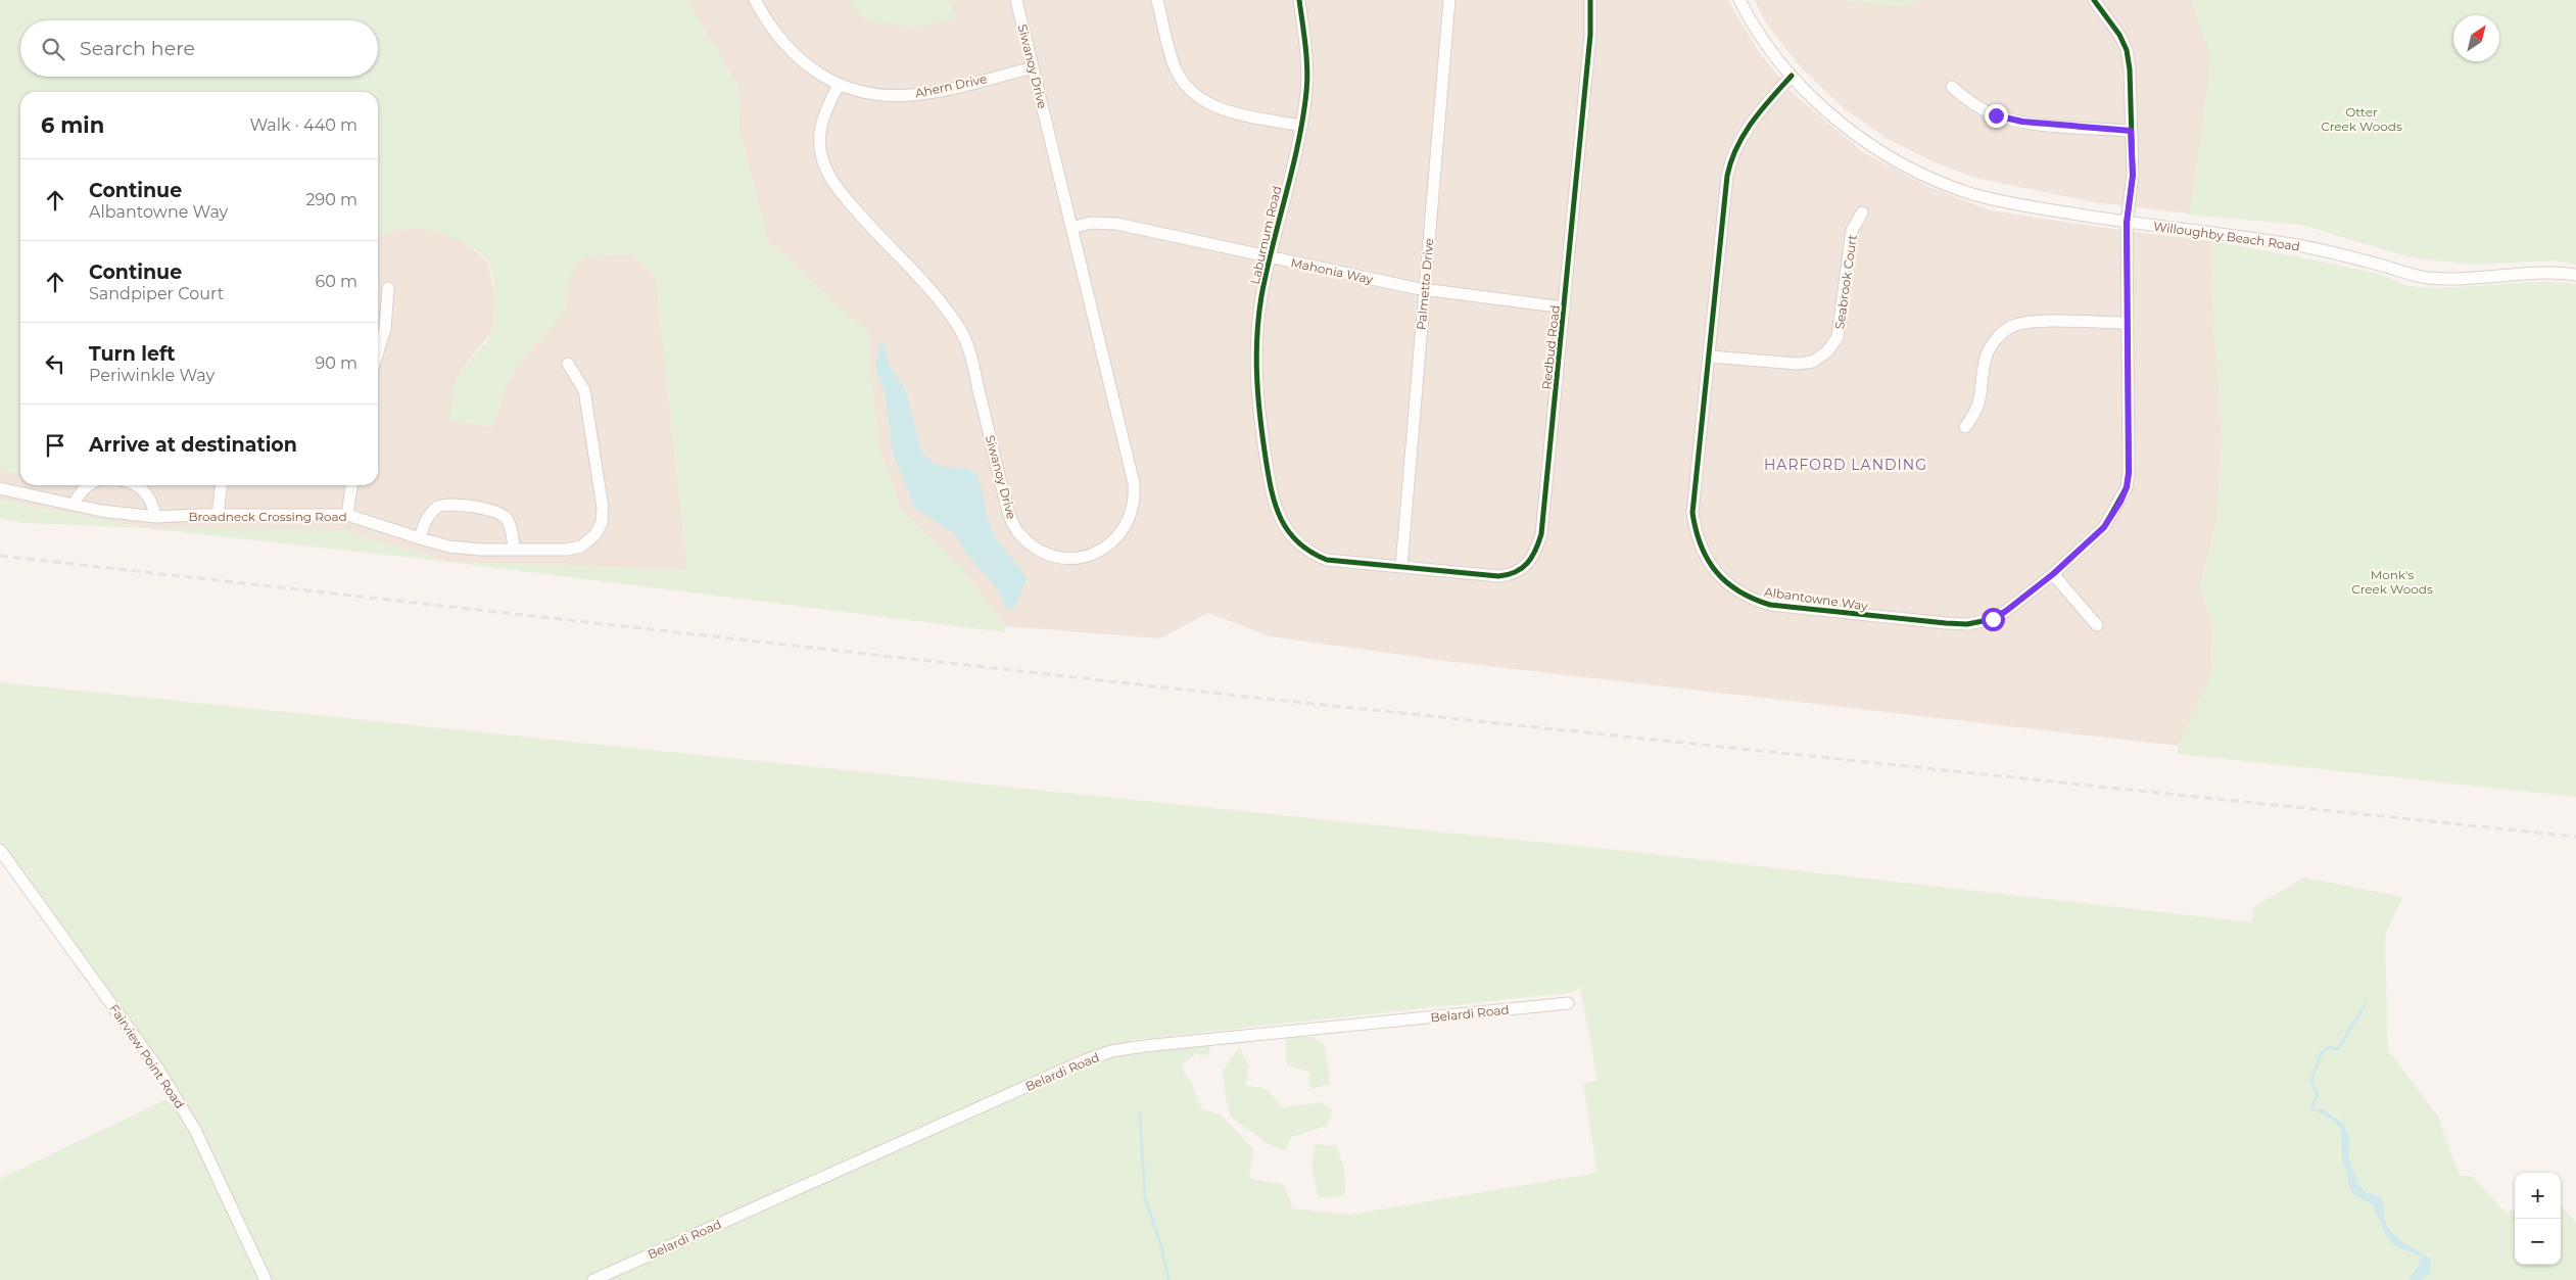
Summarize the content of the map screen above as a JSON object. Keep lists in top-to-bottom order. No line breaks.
{"streets":{"street":["Siwanoy Drive","Ahern Drive","Laburnum Road","Willoughby Beach Road","Mahonia Way","Seabrook Court","Palmetto Drive","Redbud Road","Broadneck Crossing Road","Albantowne Way","Belardi Road","Fairview Point Road"]},"crossings":[["Siwanoy Drive","Ahern Drive"],["Siwanoy Drive","Mahonia Way"],["Laburnum Road","Mahonia Way"],["Laburnum Road","Palmetto Drive"],["Laburnum Road","Redbud Road"],["Willoughby Beach Road","Albantowne Way"],["Mahonia Way","Palmetto Drive"],["Mahonia Way","Redbud Road"],["Seabrook Court","Albantowne Way"],["Palmetto Drive","Redbud Road"]],"districts":["HARFORD LANDING"],"parks":["Otter Creek Woods","Monk's Creek Woods"],"north":"top right","page":{"search":"Search here","heading":["6 min","Walk · 440 m"],"list":[["Continue","Albantowne Way","290 m"],["Continue","Sandpiper Court","60 m"],["Turn left","Periwinkle Way","90 m"],"Arrive at destination"],"map_buttons":["+","−"]}}
